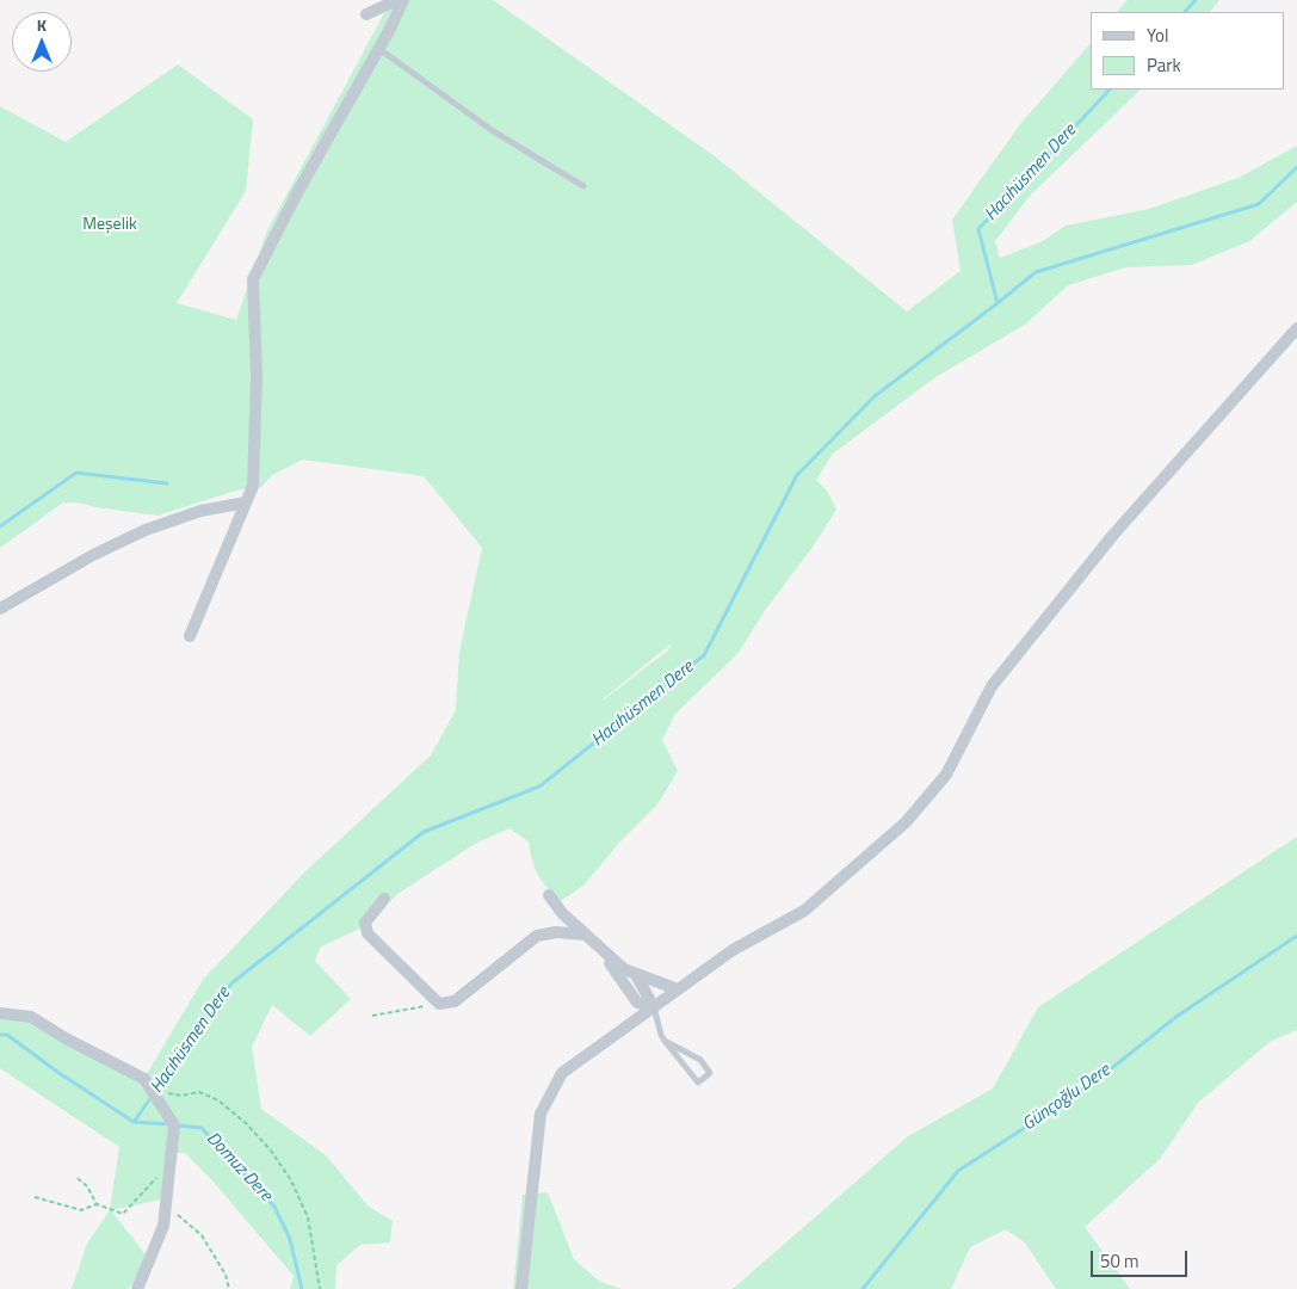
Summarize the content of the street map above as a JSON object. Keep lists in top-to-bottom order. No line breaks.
{"water":["Hacıhüsmen Dere","Günçoğlu Dere","Domuz Dere"],"parks":["Meşelik"],"legend":["Yol","Park"],"scale_bar":"50 m","north":"top"}
